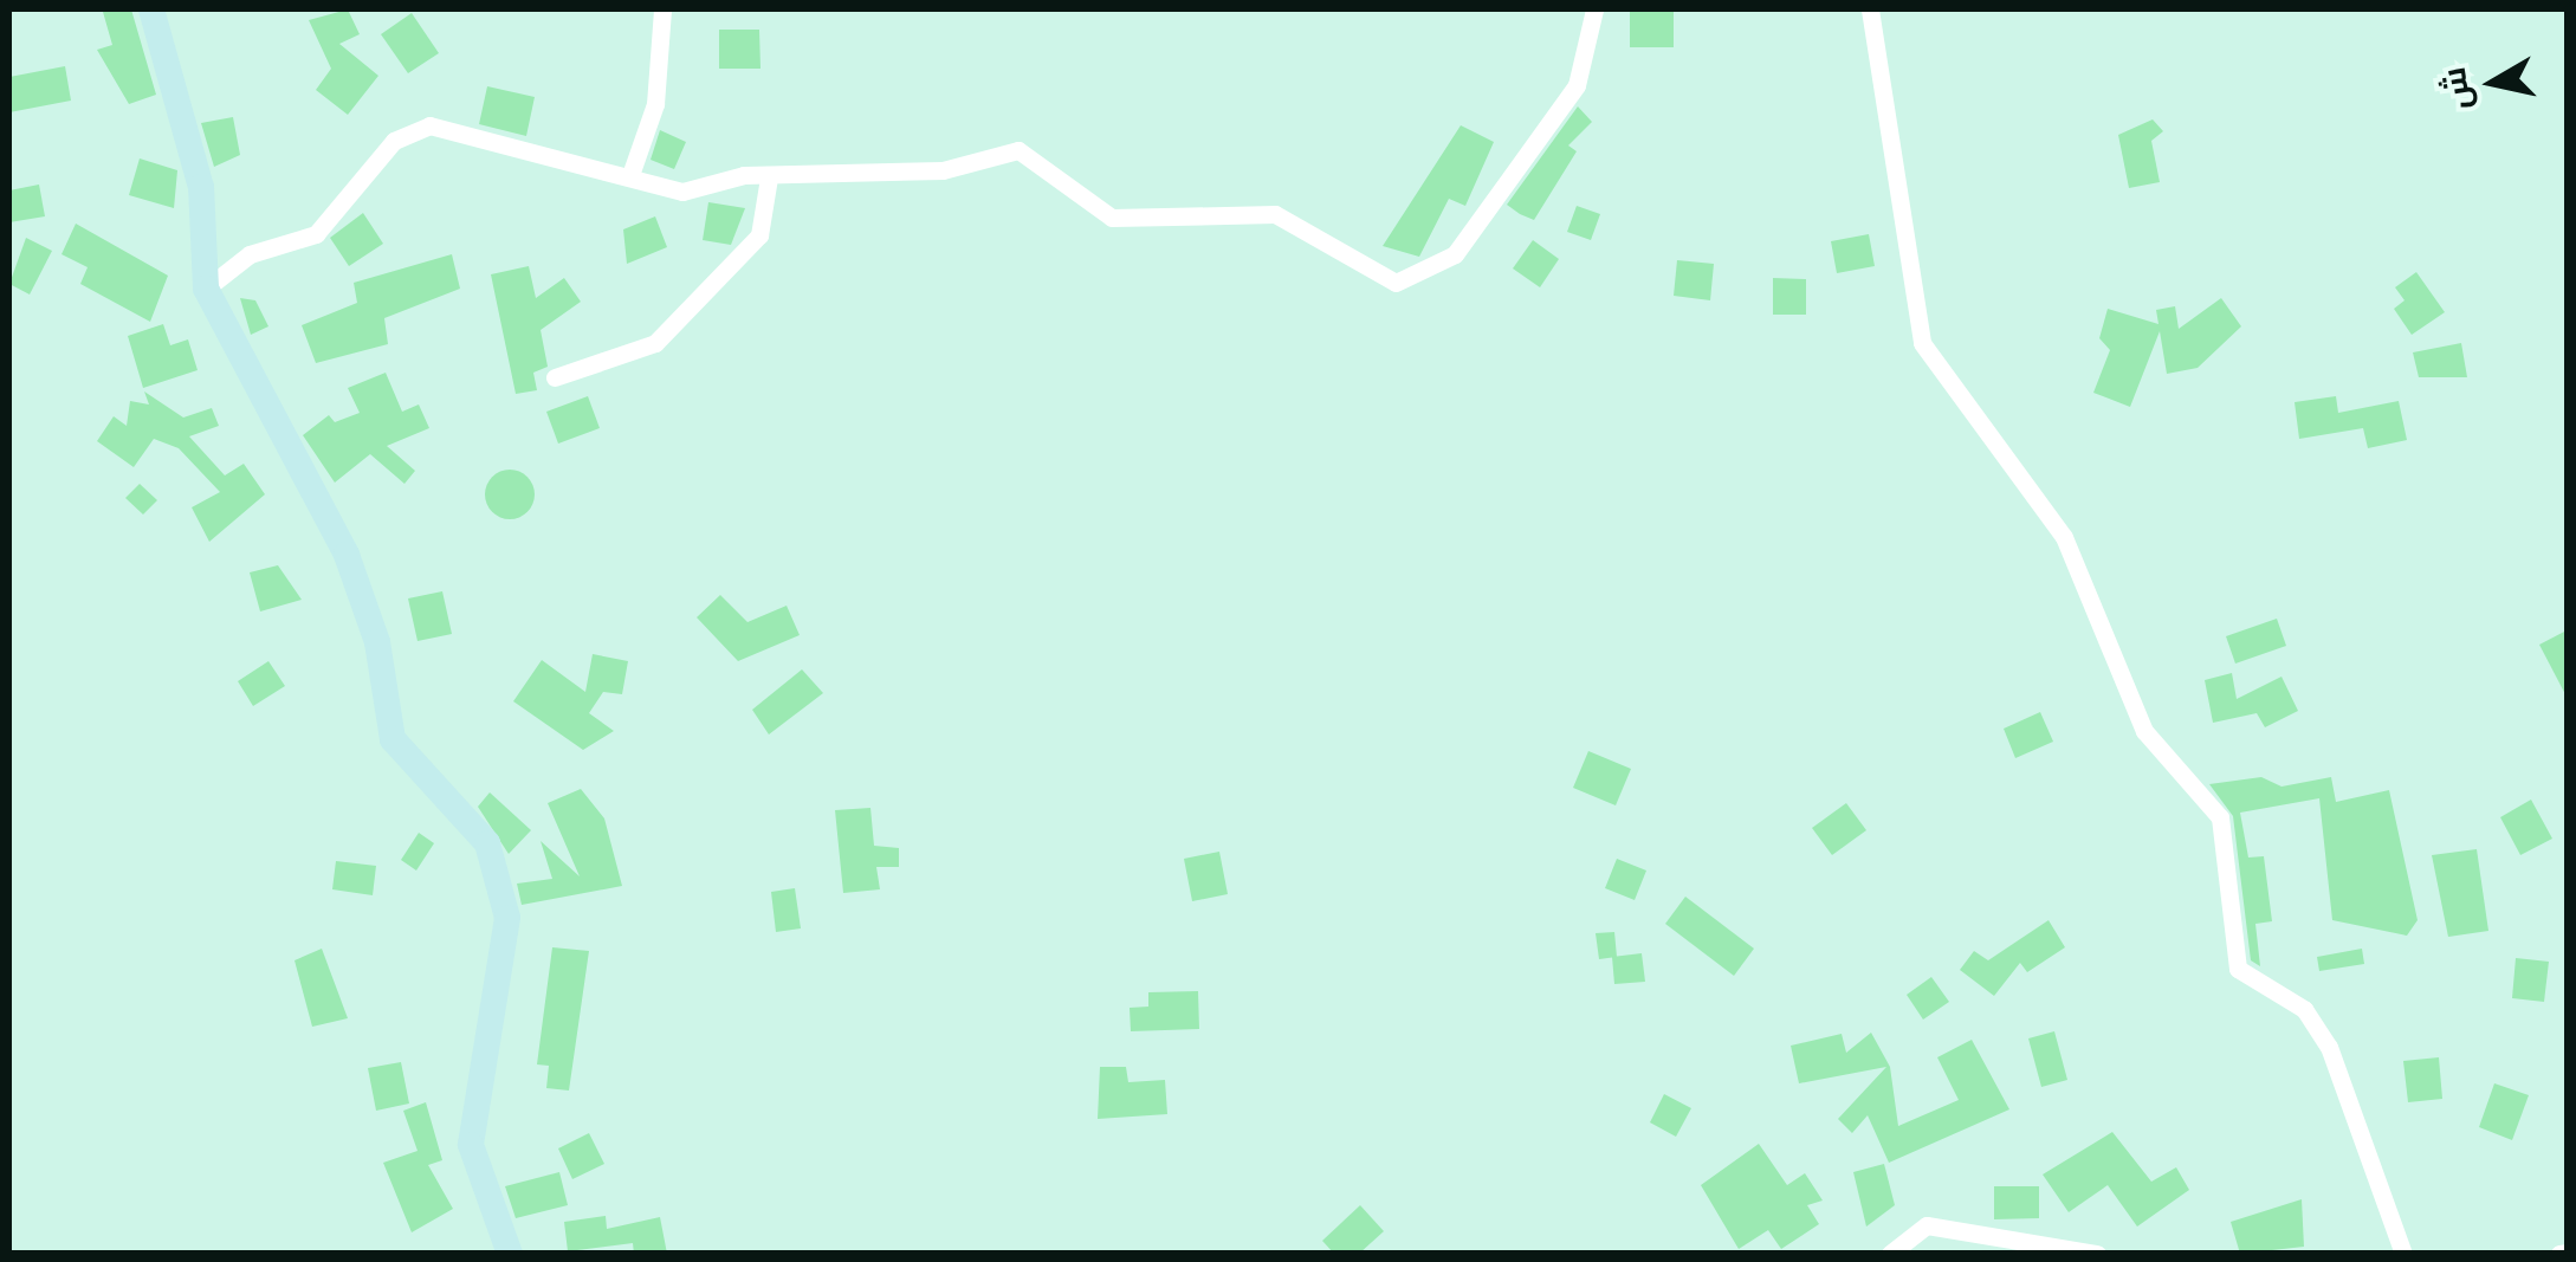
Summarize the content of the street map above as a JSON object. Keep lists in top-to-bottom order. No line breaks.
{"north":"left"}
